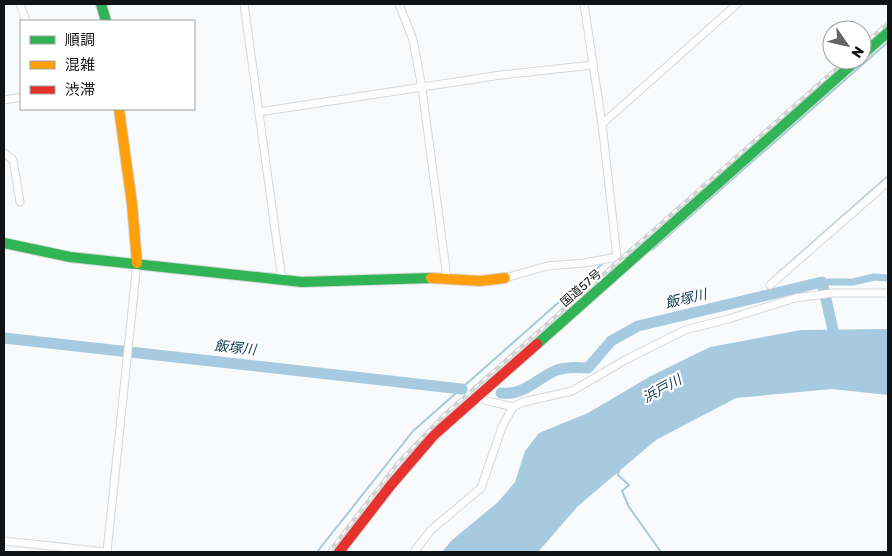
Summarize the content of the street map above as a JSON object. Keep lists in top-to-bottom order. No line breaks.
{"streets":{"main road":["国道57号"]},"water":["飯塚川","浜戸川"],"legend":["順調","混雑","渋滞"],"north":"bottom right"}
